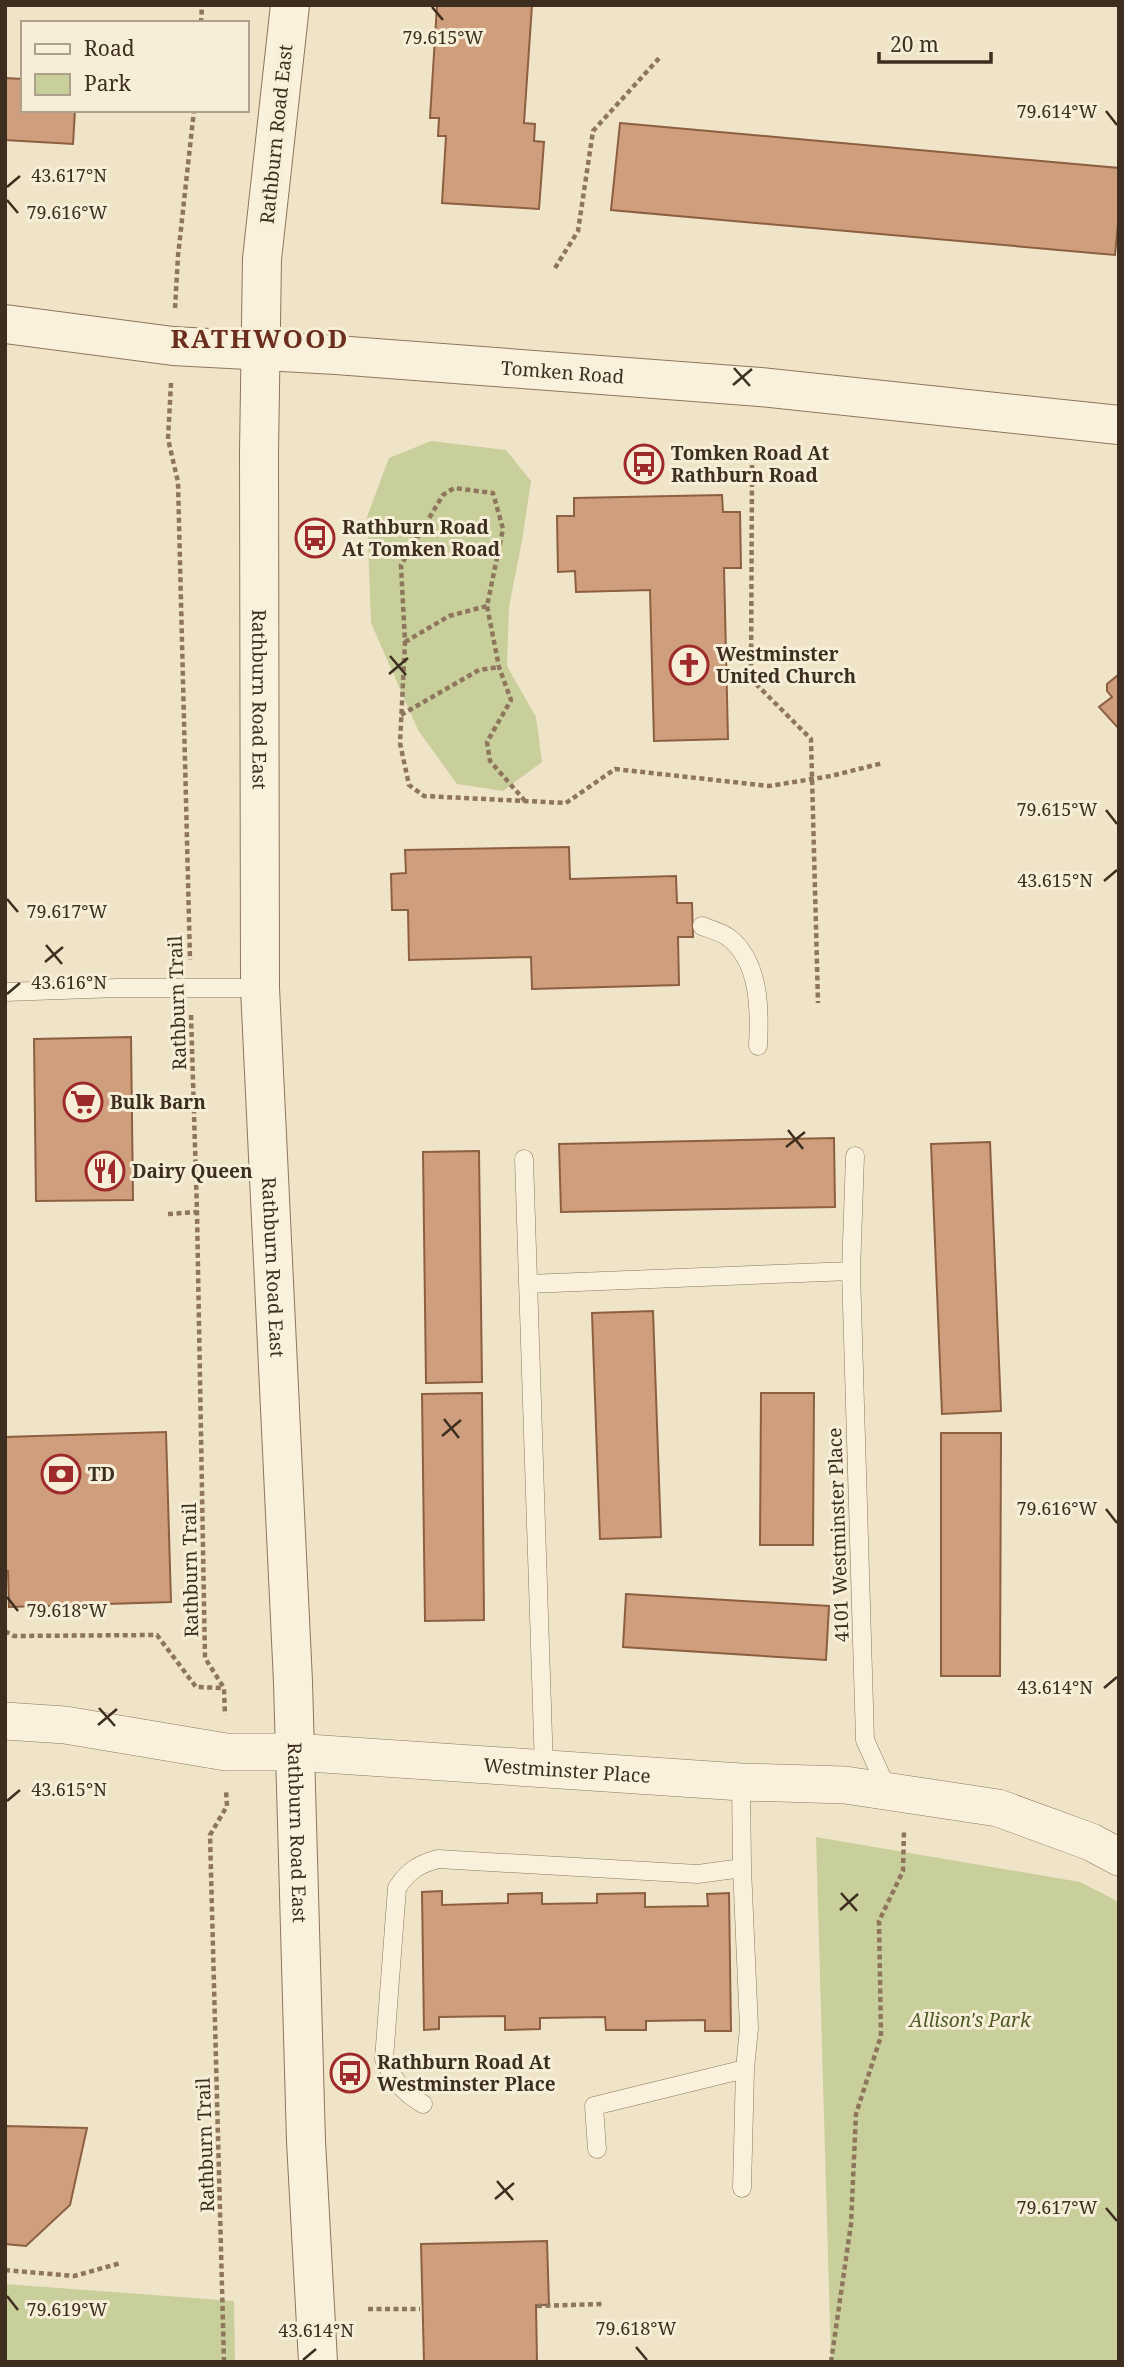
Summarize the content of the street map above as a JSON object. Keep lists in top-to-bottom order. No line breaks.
{"streets":{"street":["Rathburn Road East","Tomken Road","Westminster Place"],"lane":["4101 Westminster Place"],"path":["Rathburn Trail"]},"crossings":[["Rathburn Road East","Tomken Road"],["Rathburn Road East","Westminster Place"],["4101 Westminster Place","Westminster Place"]],"districts":["RATHWOOD"],"parks":["Allison's Park"],"places":{"bus stop":["Tomken Road At Rathburn Road","Rathburn Road At Tomken Road","Rathburn Road At Westminster Place"],"church":["Westminster United Church"],"supermarket":["Bulk Barn"],"restaurant":["Dairy Queen"],"bank":["TD"]},"legend":["Road","Park"],"scale_bar":"20 m","coordinates":["79.615°W","79.614°W","43.617°N","79.616°W","43.615°N","79.617°W","43.616°N","79.618°W","43.614°N","79.619°W"]}
